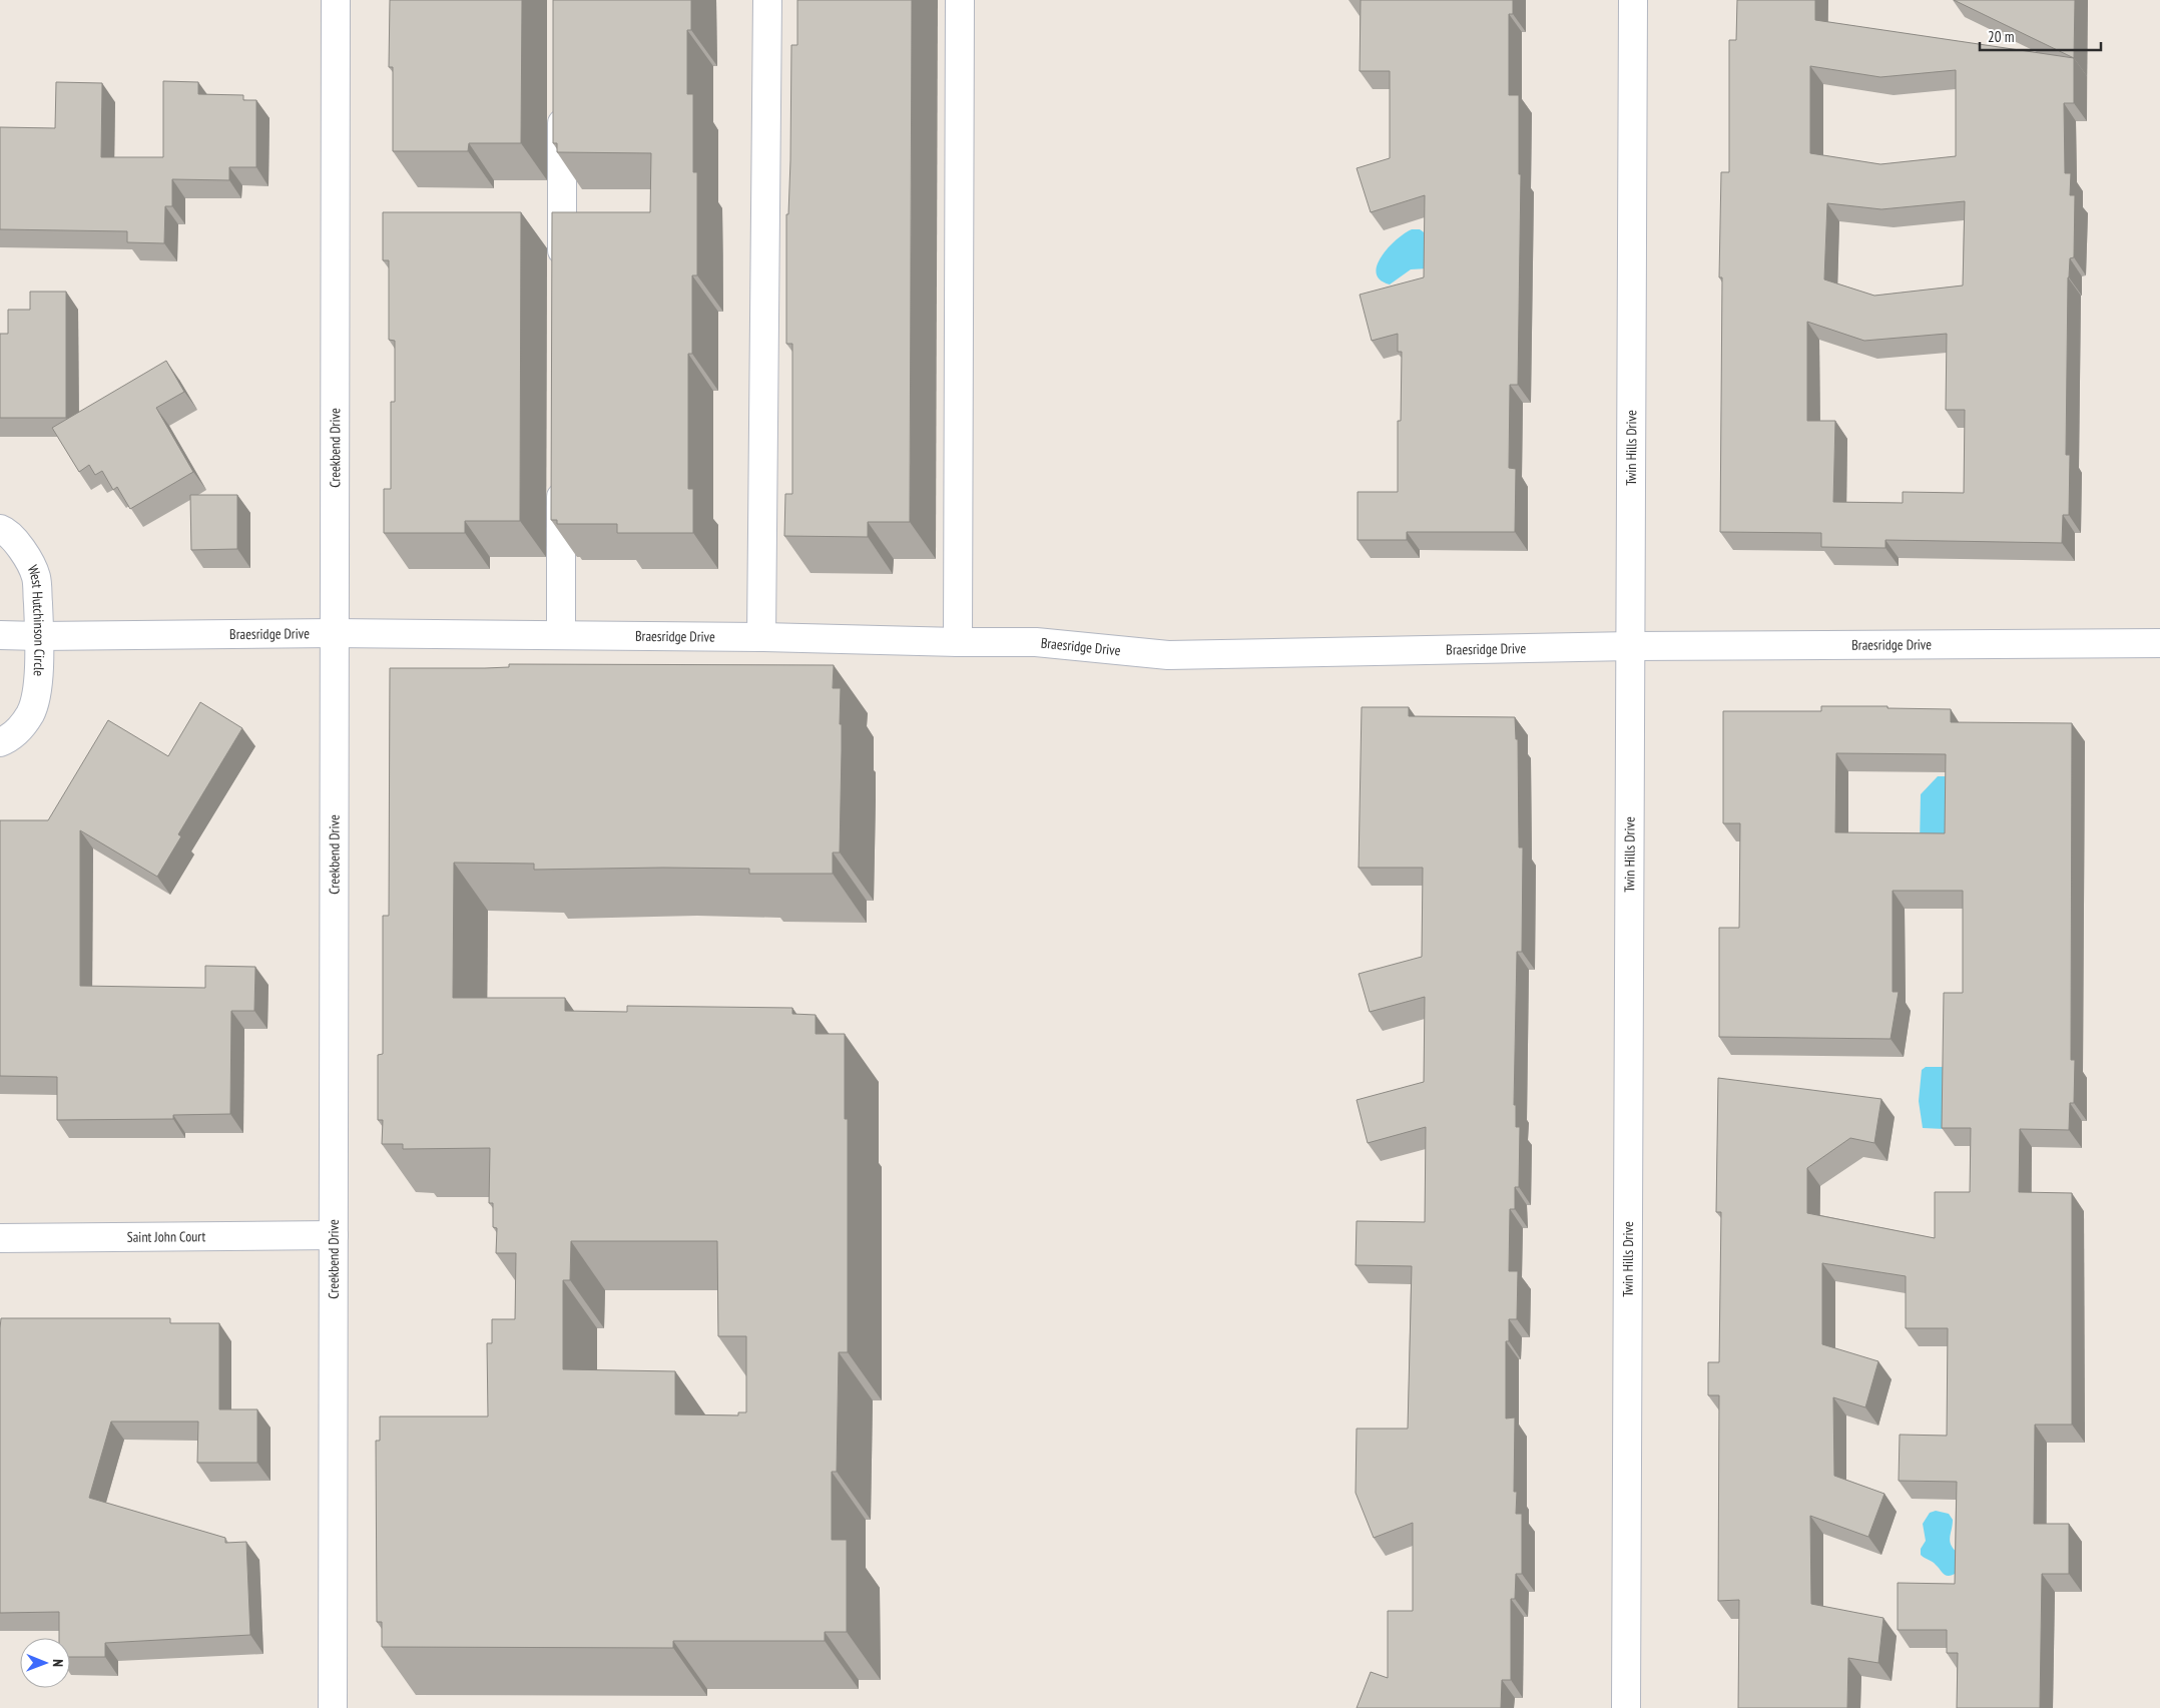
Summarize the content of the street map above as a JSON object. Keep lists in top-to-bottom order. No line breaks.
{"streets":{"street":["Creekbend Drive","Twin Hills Drive","West Hutchinson Circle","Braesridge Drive","Saint John Court"]},"crossings":[["Creekbend Drive","Braesridge Drive"],["Creekbend Drive","Saint John Court"],["Twin Hills Drive","Braesridge Drive"],["West Hutchinson Circle","Braesridge Drive"]],"scale_bar":"20 m","north":"right"}
